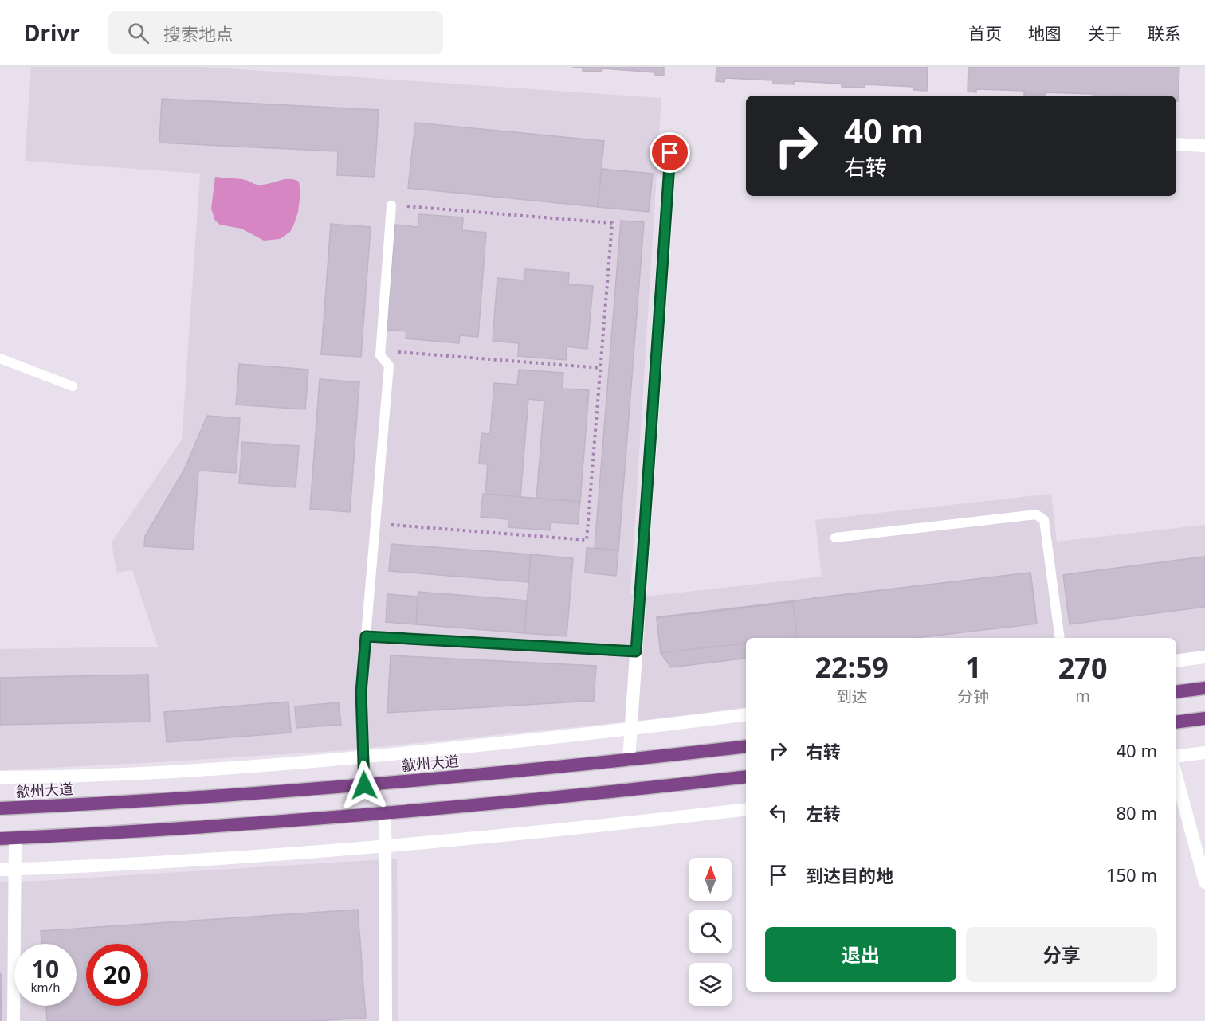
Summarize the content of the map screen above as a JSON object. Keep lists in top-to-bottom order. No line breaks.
{"streets":{"highway":["歙州大道"]},"north":"top","page":{"header":"Drivr","search":"搜索地点","nav":["首页","地图","关于","联系"],"turn":["40 m","右转"],"eta":["22:59","到达","1","分钟","270","m"],"list":[{"name":"右转","value":"40 m"},{"name":"左转","value":"80 m"},{"name":"到达目的地","value":"150 m"}],"buttons":["退出","分享"],"speed":"10 km/h","limit":"20"}}
